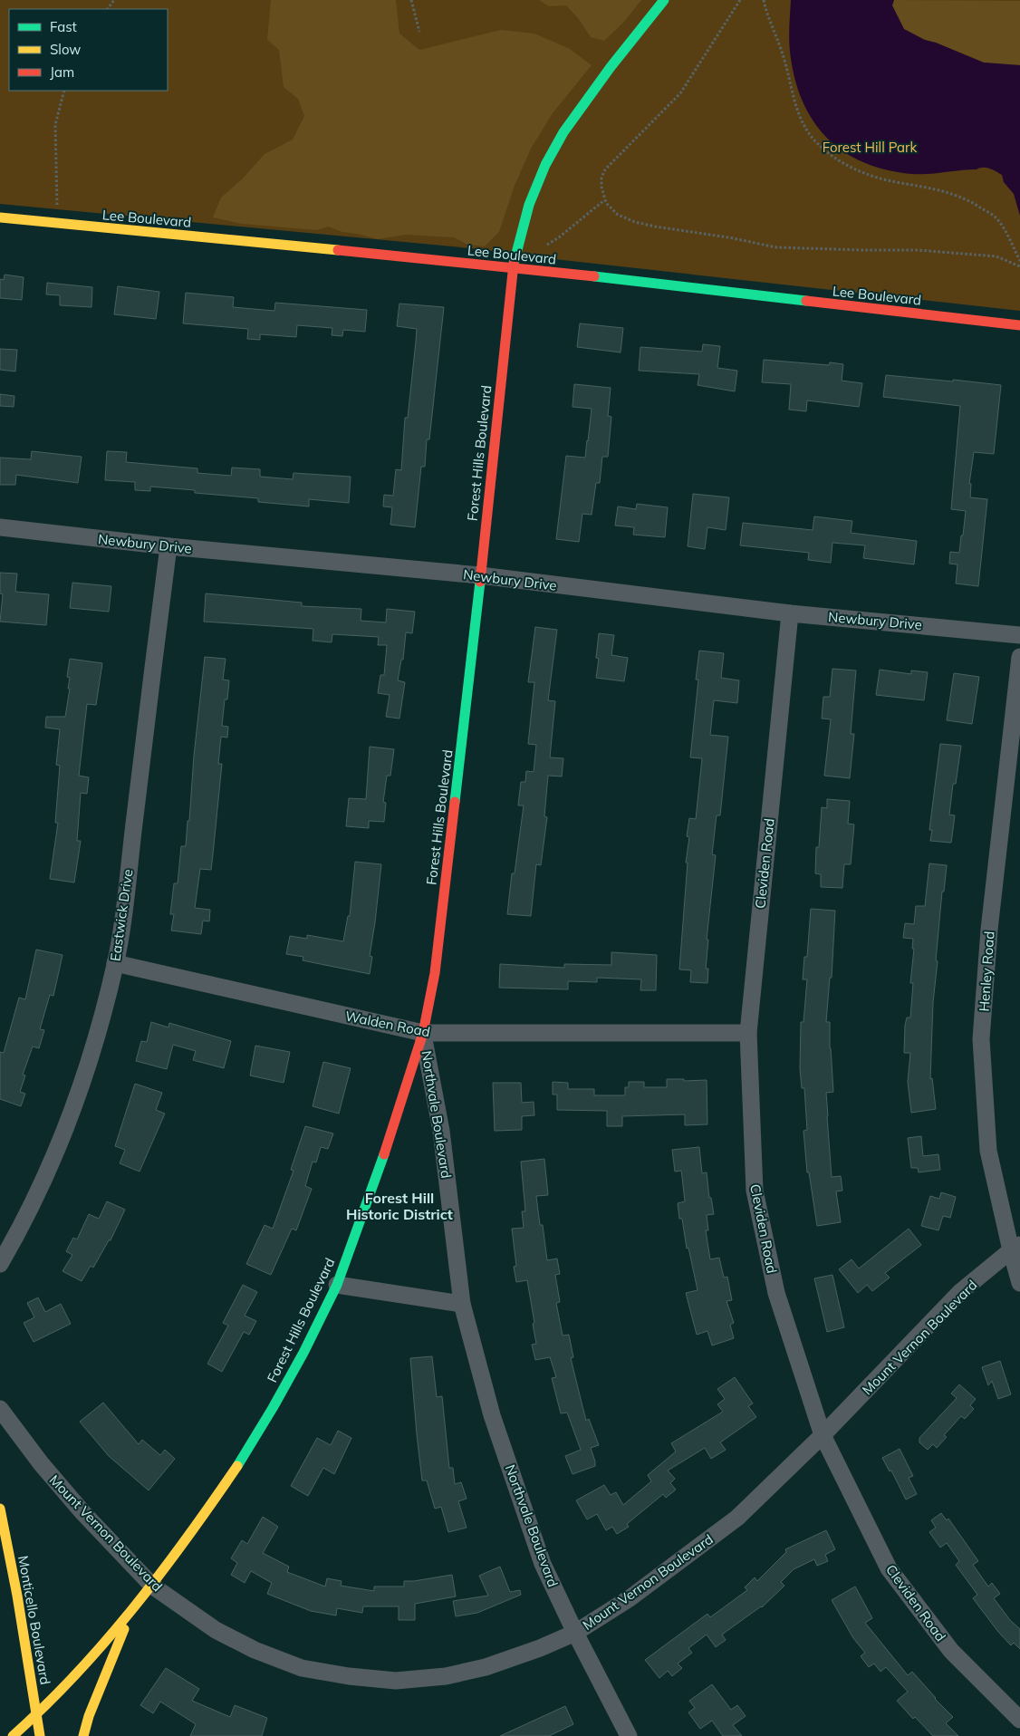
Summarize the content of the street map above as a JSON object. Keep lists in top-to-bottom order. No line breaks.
{"streets":{"street":["Lee Boulevard","Forest Hills Boulevard","Newbury Drive","Cleviden Road","Eastwick Drive","Henley Road","Walden Road","Northvale Boulevard","Mount Vernon Boulevard","Monticello Boulevard"]},"crossings":[["Lee Boulevard","Forest Hills Boulevard"],["Forest Hills Boulevard","Newbury Drive"],["Forest Hills Boulevard","Walden Road"],["Forest Hills Boulevard","Northvale Boulevard"],["Forest Hills Boulevard","Mount Vernon Boulevard"],["Forest Hills Boulevard","Monticello Boulevard"],["Newbury Drive","Cleviden Road"],["Newbury Drive","Eastwick Drive"],["Cleviden Road","Walden Road"],["Cleviden Road","Mount Vernon Boulevard"],["Eastwick Drive","Walden Road"],["Henley Road","Mount Vernon Boulevard"],["Walden Road","Northvale Boulevard"],["Northvale Boulevard","Mount Vernon Boulevard"]],"districts":["Forest Hill Historic District"],"parks":["Forest Hill Park"],"legend":["Fast","Slow","Jam"]}
